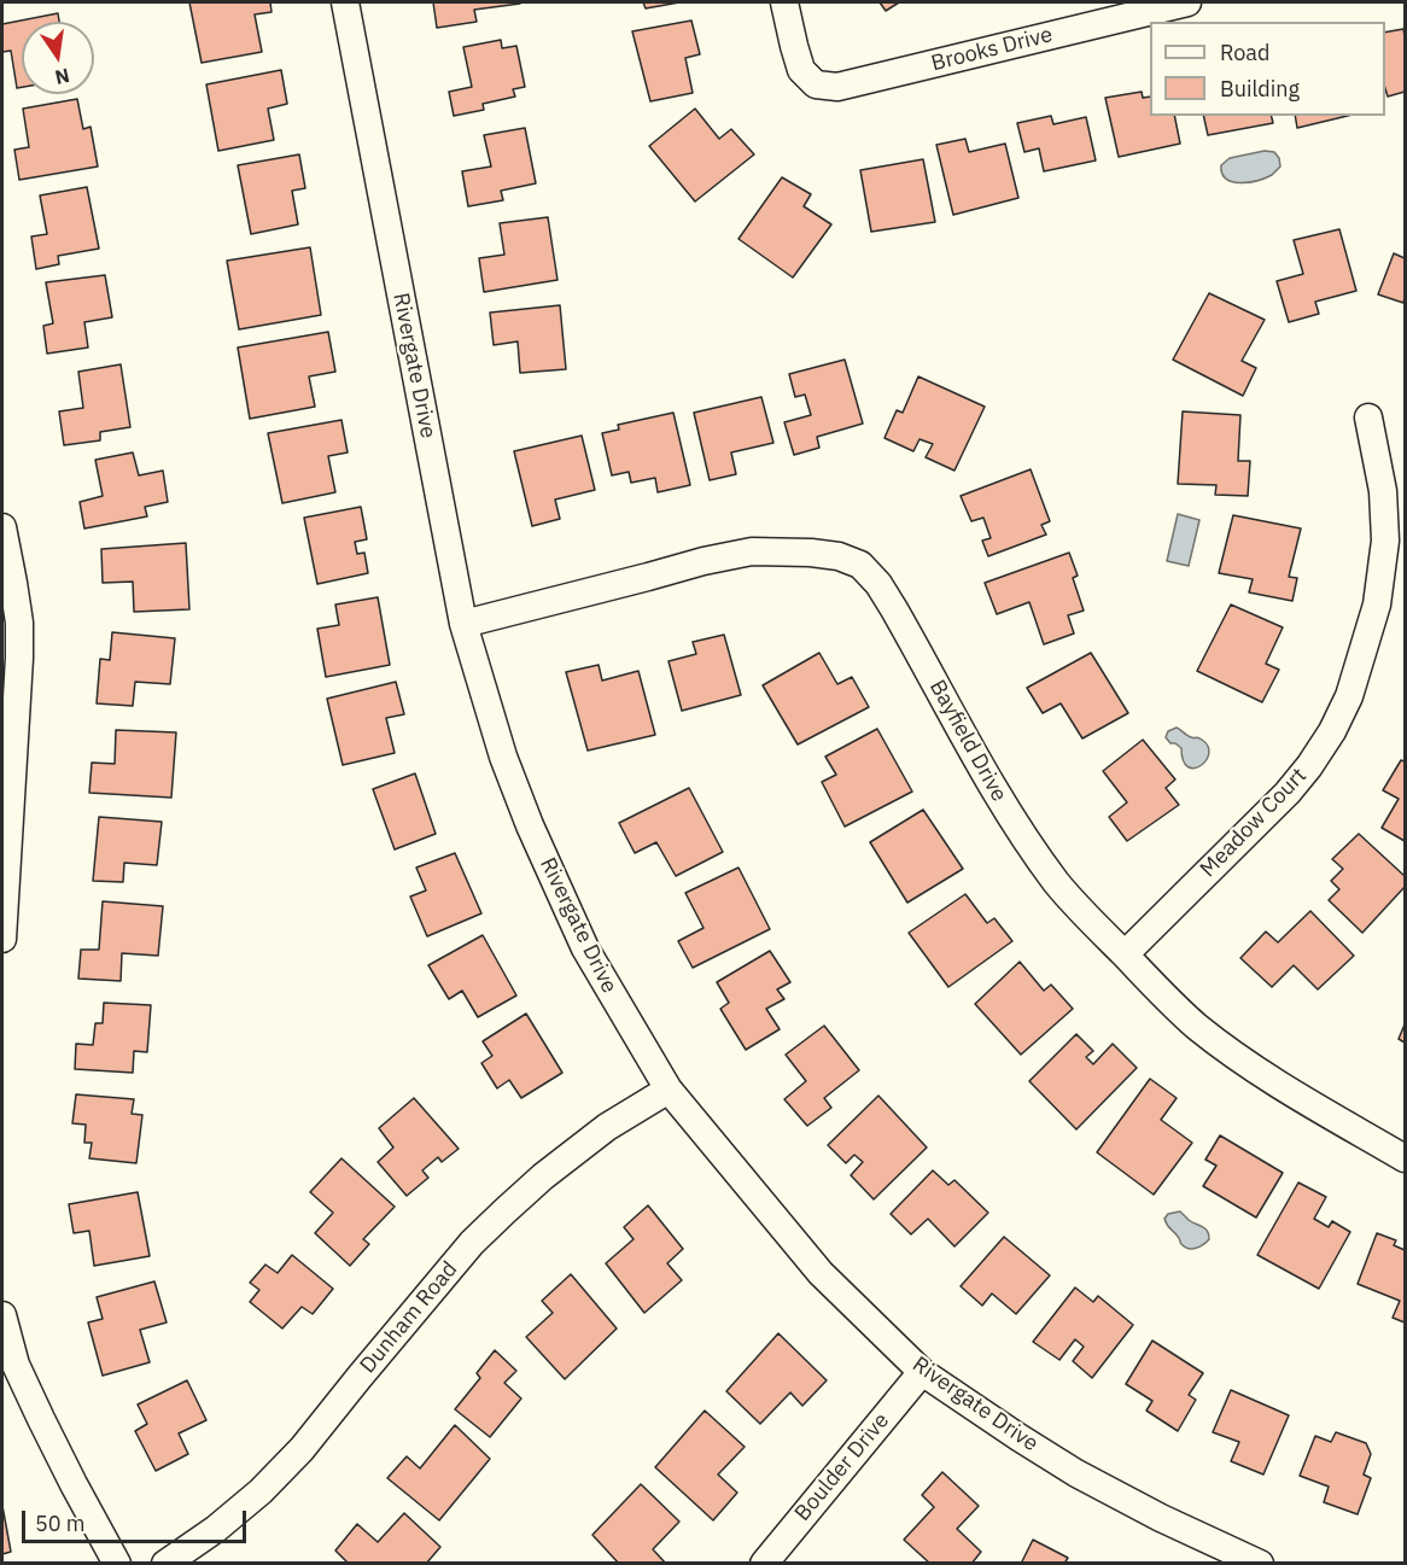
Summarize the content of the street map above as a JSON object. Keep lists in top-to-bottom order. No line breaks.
{"streets":{"street":["Brooks Drive","Rivergate Drive","Bayfield Drive","Meadow Court","Dunham Road","Boulder Drive"]},"crossings":[["Rivergate Drive","Bayfield Drive"],["Rivergate Drive","Dunham Road"],["Rivergate Drive","Boulder Drive"],["Bayfield Drive","Meadow Court"]],"legend":["Road","Building"],"scale_bar":"50 m","north":"bottom"}
